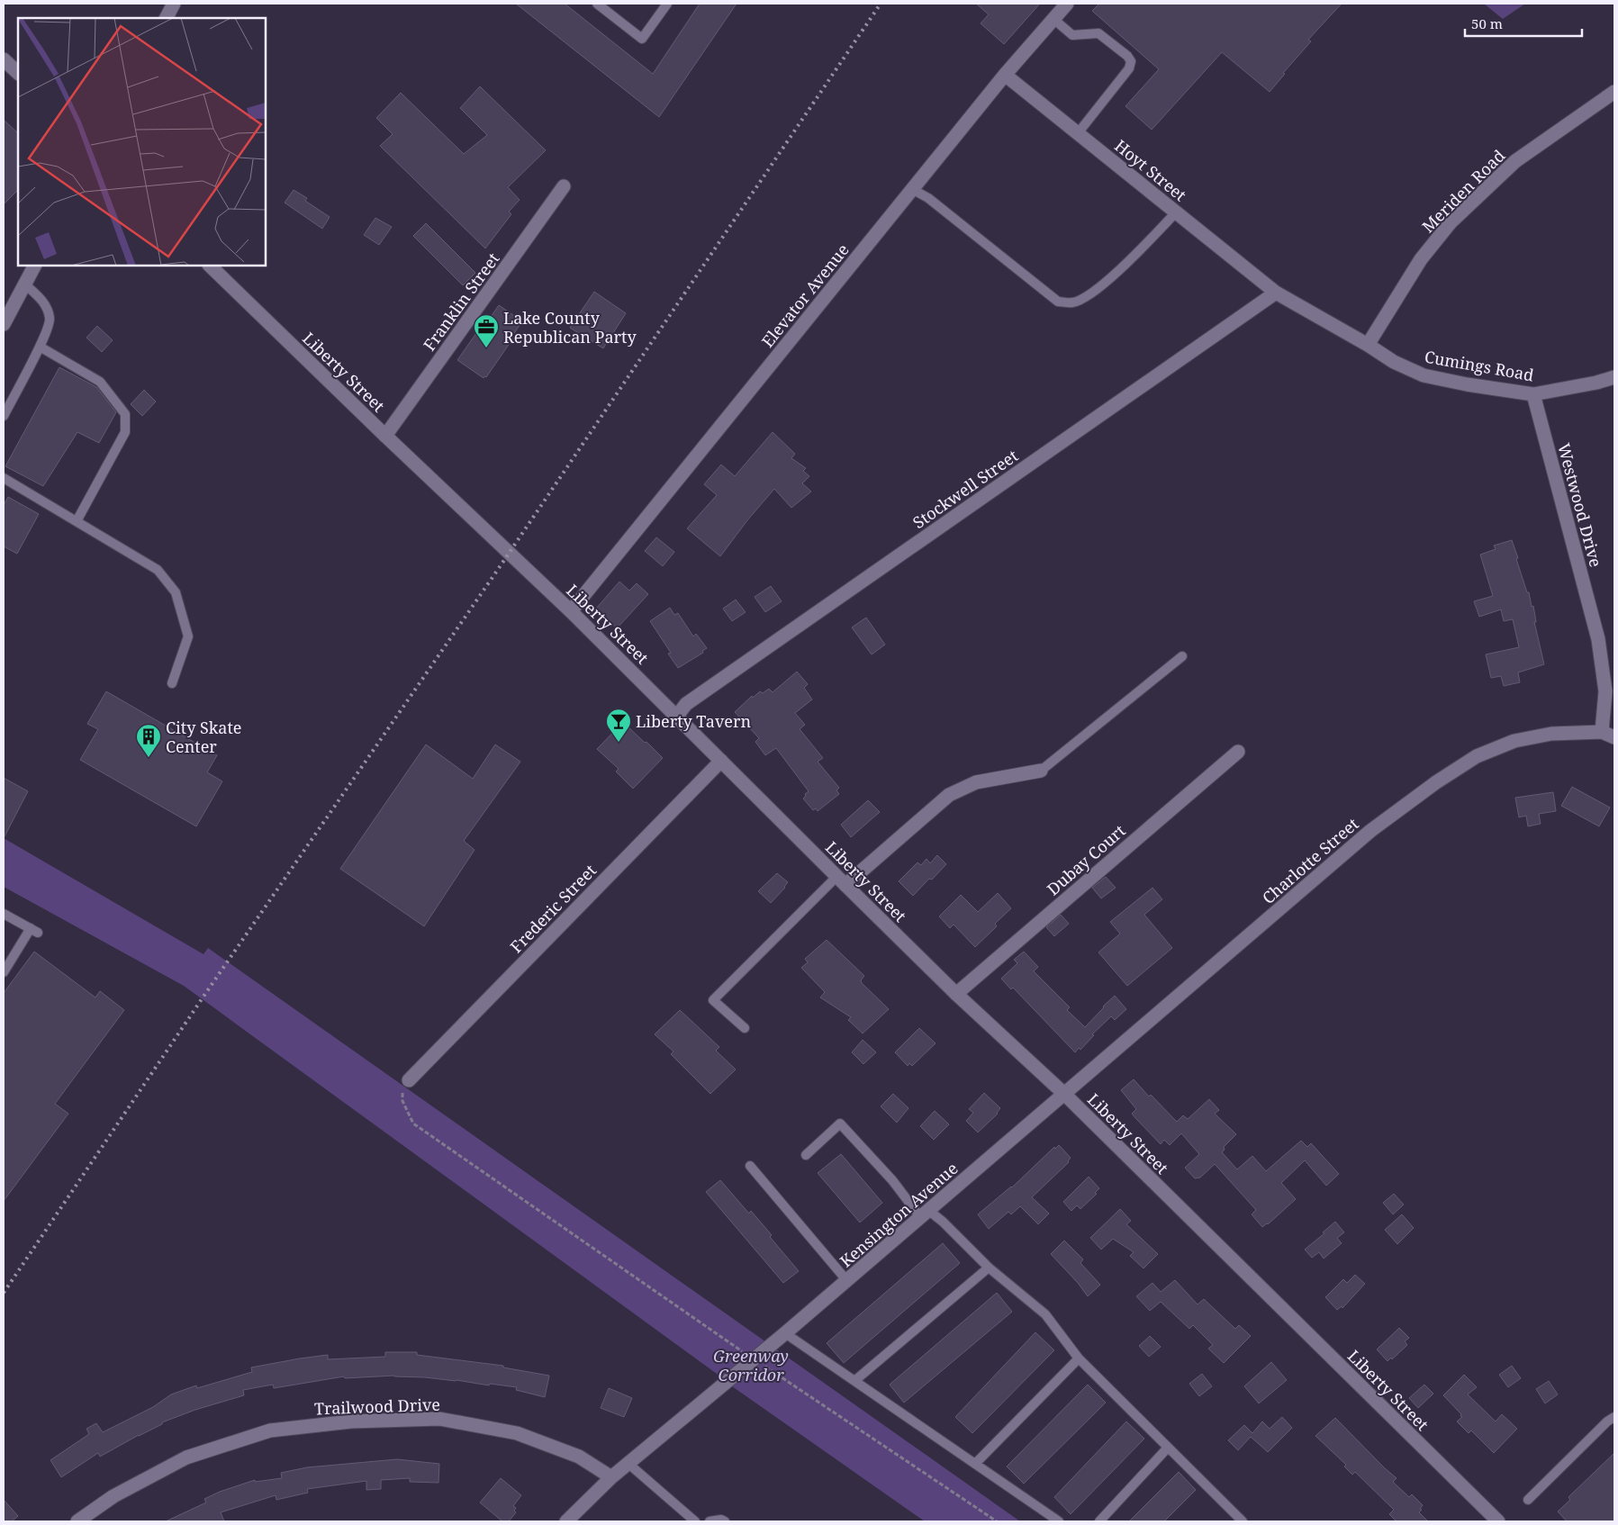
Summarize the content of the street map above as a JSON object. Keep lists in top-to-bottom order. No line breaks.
{"streets":{"street":["Hoyt Street","Meriden Road","Elevator Avenue","Franklin Street","Cumings Road","Liberty Street","Stockwell Street","Westwood Drive","Dubay Court","Charlotte Street","Frederic Street","Kensington Avenue","Trailwood Drive"]},"crossings":[["Hoyt Street","Elevator Avenue"],["Hoyt Street","Cumings Road"],["Hoyt Street","Stockwell Street"],["Meriden Road","Cumings Road"],["Elevator Avenue","Liberty Street"],["Franklin Street","Liberty Street"],["Cumings Road","Stockwell Street"],["Cumings Road","Westwood Drive"],["Liberty Street","Stockwell Street"],["Liberty Street","Dubay Court"],["Liberty Street","Charlotte Street"],["Liberty Street","Frederic Street"],["Liberty Street","Kensington Avenue"],["Westwood Drive","Charlotte Street"],["Charlotte Street","Kensington Avenue"]],"parks":["Greenway Corridor"],"places":{"office":["Lake County Republican Party"],"bar":["Liberty Tavern"],"building":["City Skate Center"]},"scale_bar":"50 m"}
